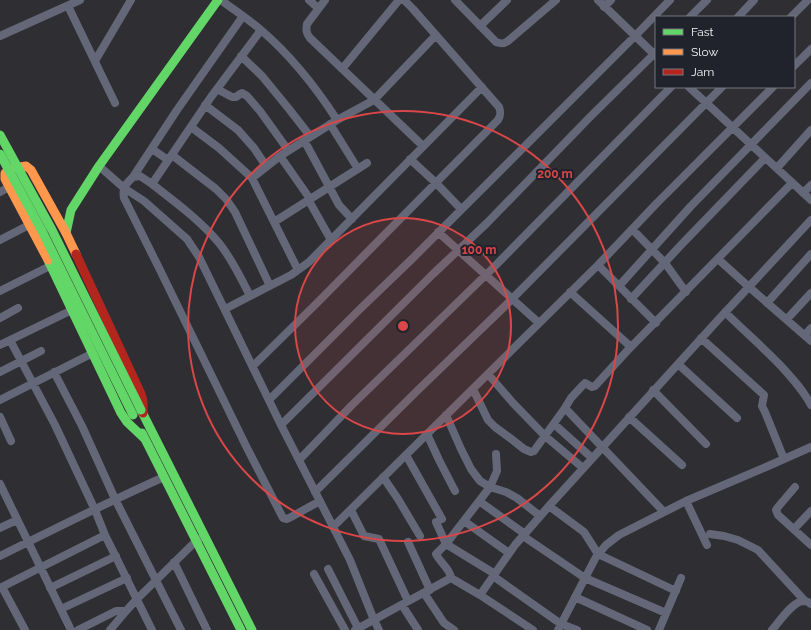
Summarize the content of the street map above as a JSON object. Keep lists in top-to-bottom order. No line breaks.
{"legend":["Fast","Slow","Jam"],"rings":["200 m","100 m"]}
